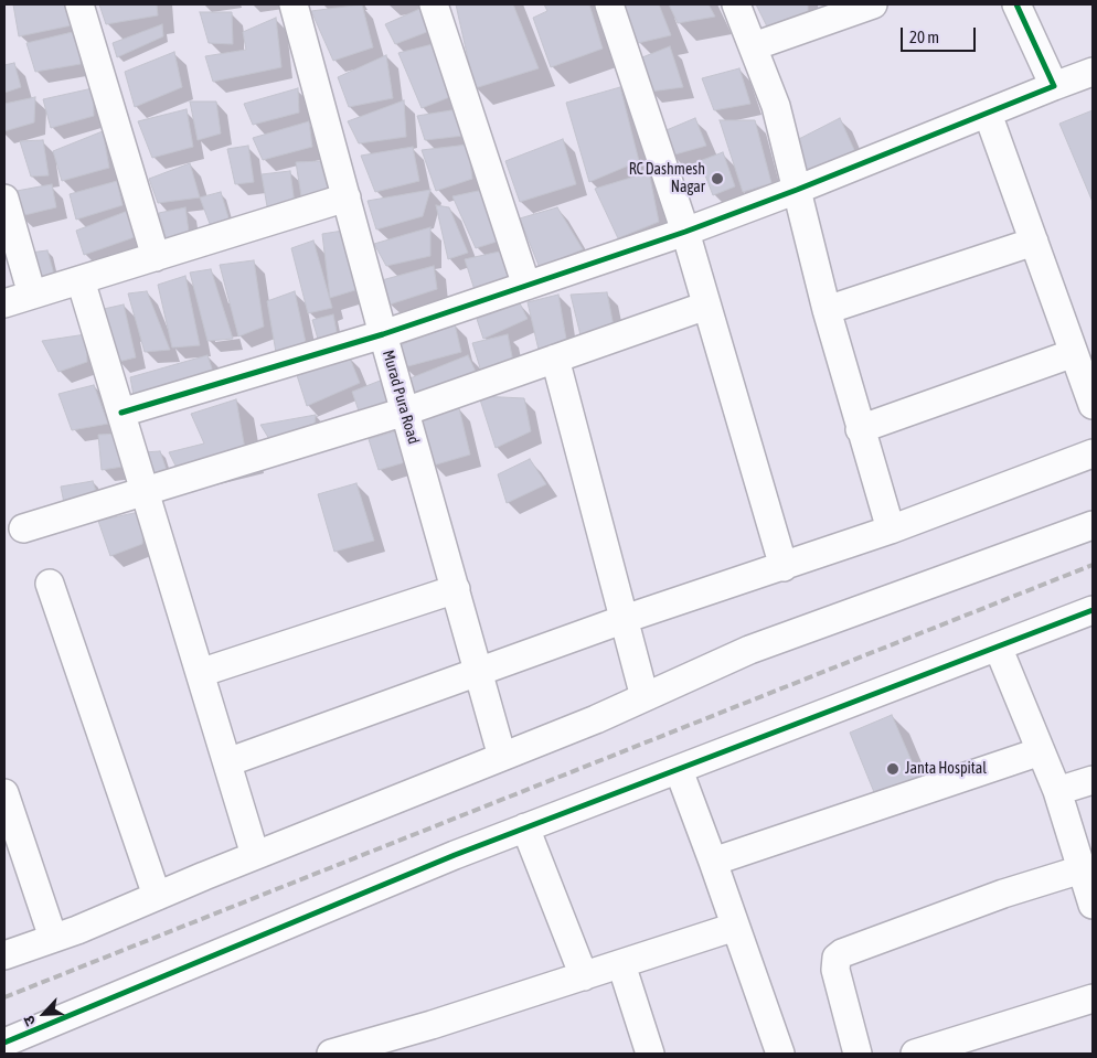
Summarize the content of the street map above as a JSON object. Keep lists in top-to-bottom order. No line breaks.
{"streets":{"street":["Murad Pura Road"]},"places":["RC Dashmesh Nagar","Janta Hospital"],"scale_bar":"20 m","north":"bottom left"}
